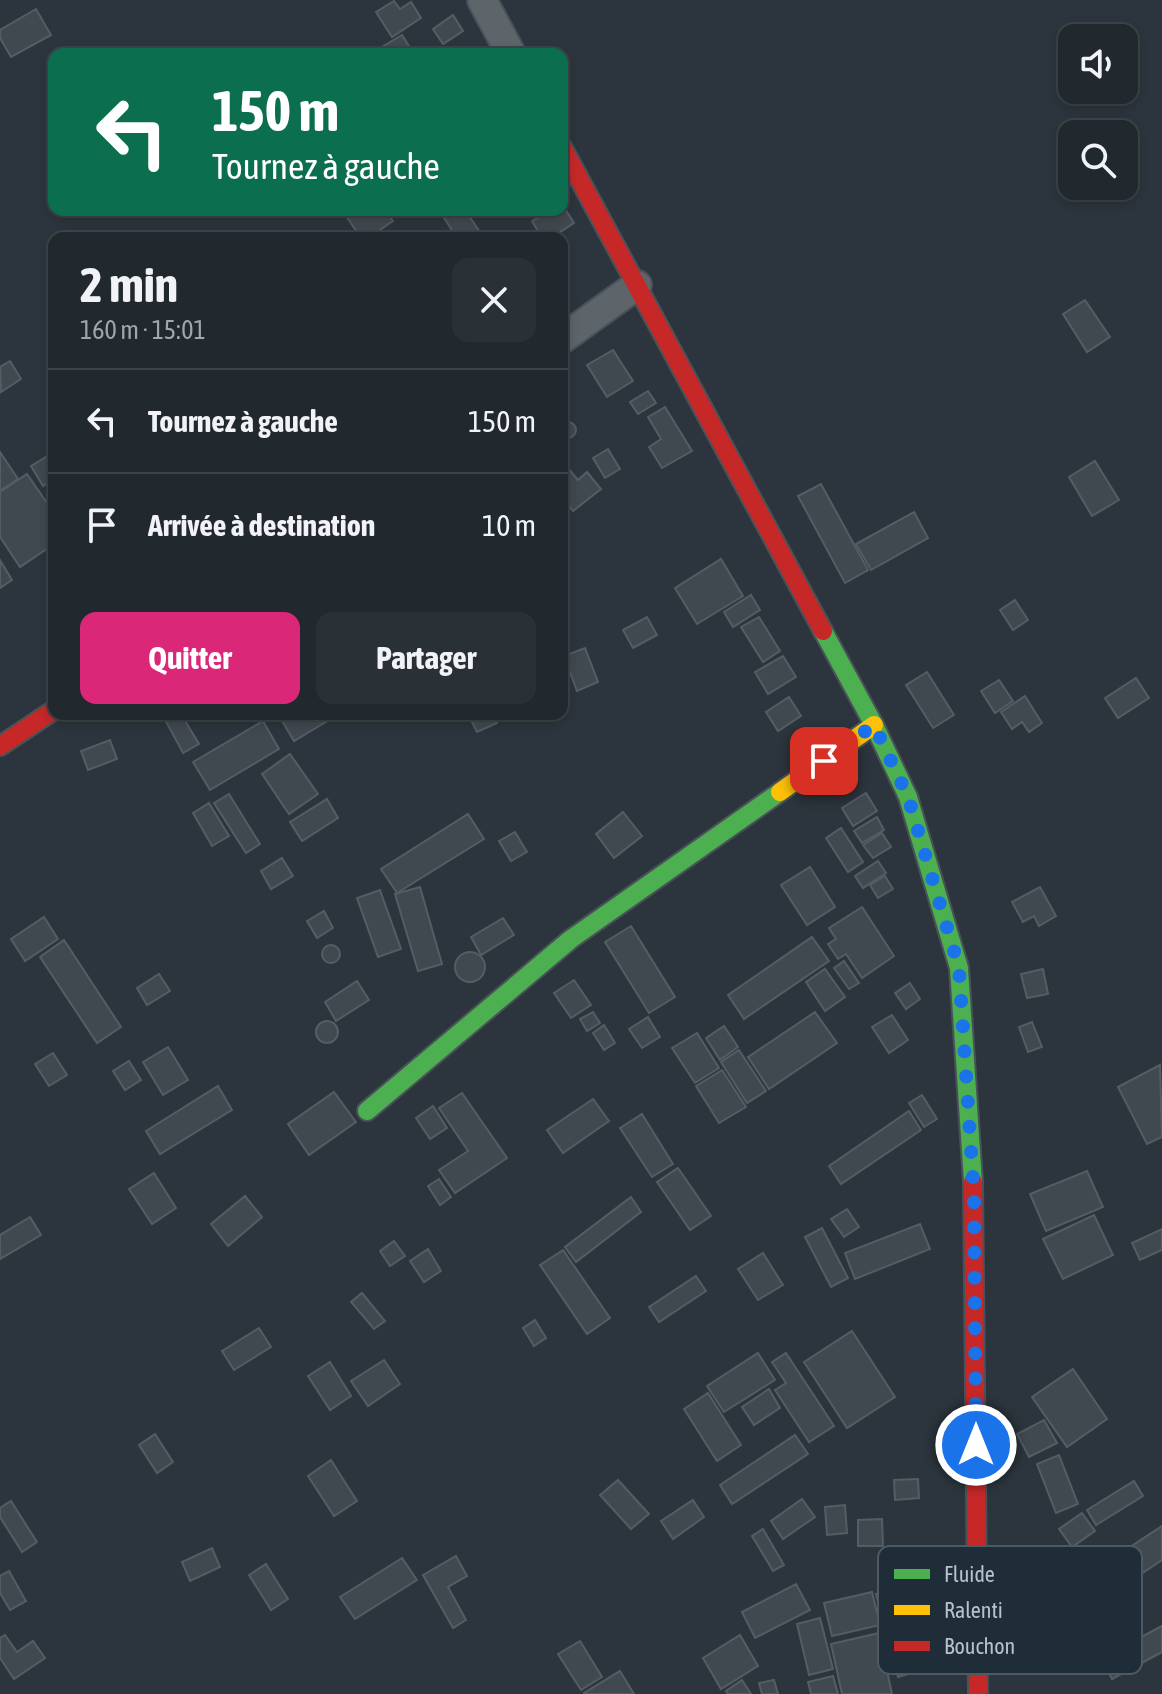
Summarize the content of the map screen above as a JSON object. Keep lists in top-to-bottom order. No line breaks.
{"legend":["Fluide","Ralenti","Bouchon"],"page":{"turn":["150 m","Tournez à gauche"],"heading":["2 min","160 m · 15:01"],"list":[{"name":"Tournez à gauche","value":"150 m"},{"name":"Arrivée à destination","value":"10 m"}],"buttons":["Quitter","Partager"]}}
